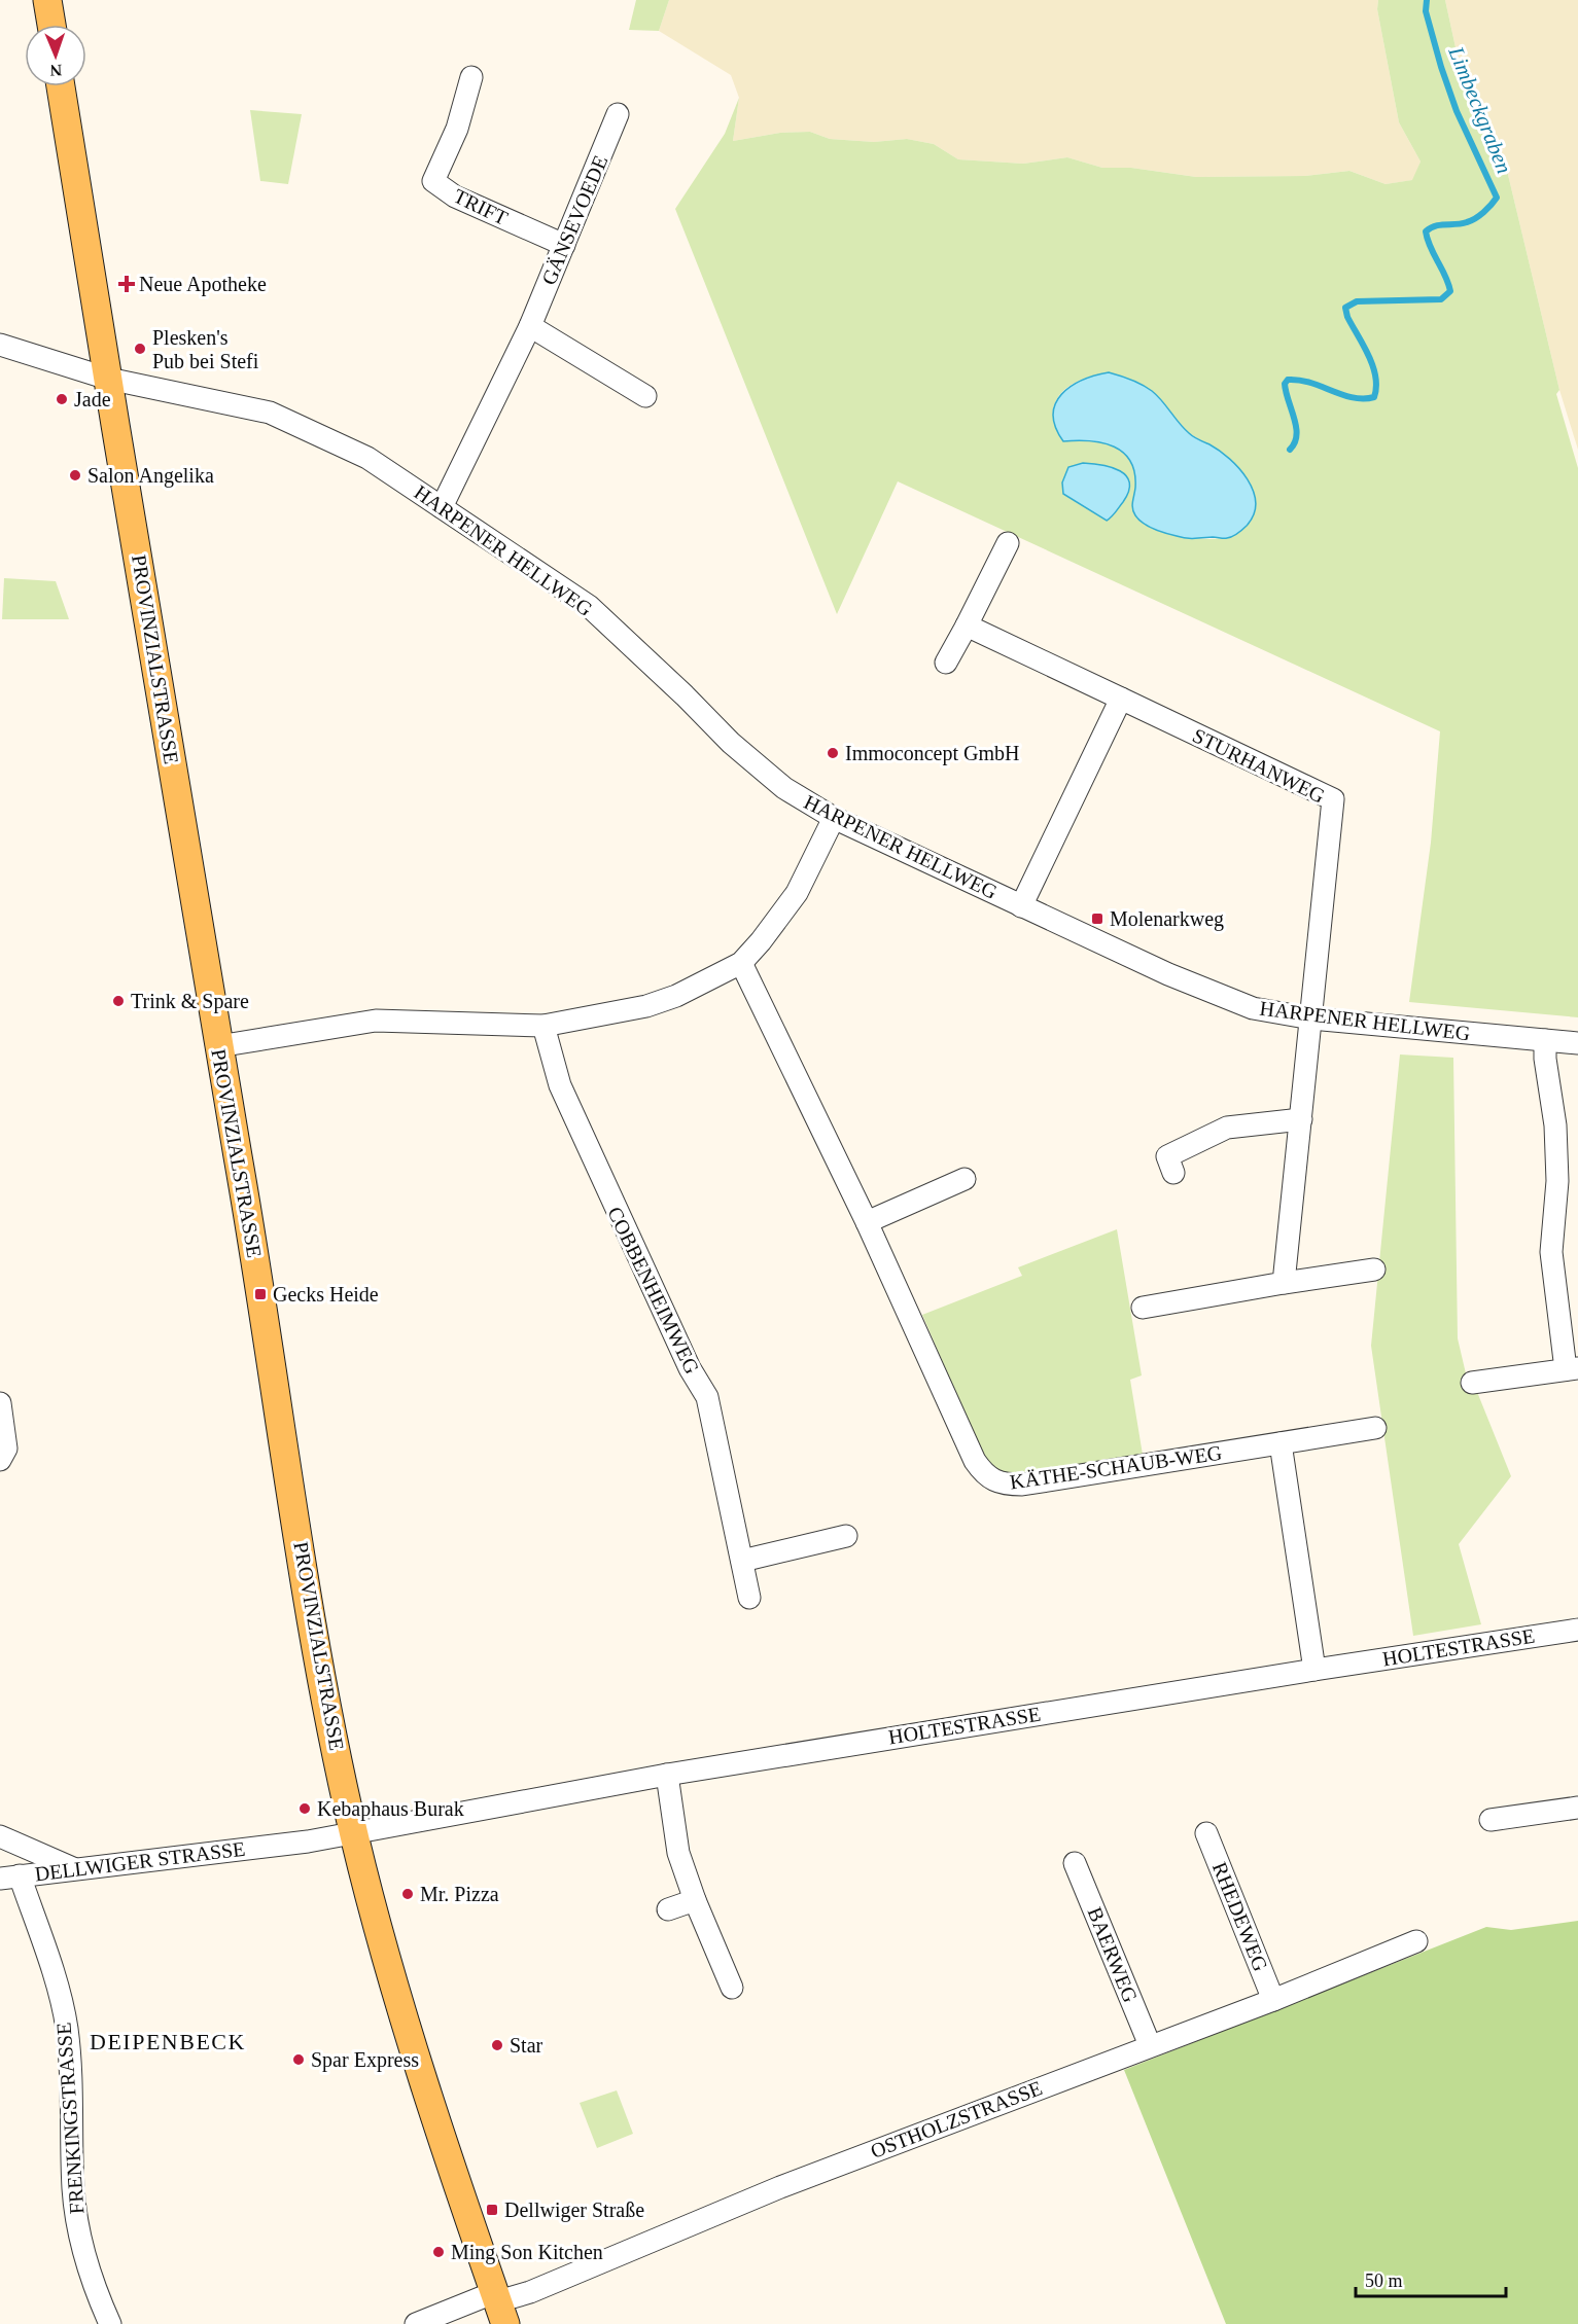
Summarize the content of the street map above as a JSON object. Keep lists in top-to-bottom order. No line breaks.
{"streets":{"main road":["PROVINZIALSTRASSE"],"street":["TRIFT","GÄNSEVOEDE","HARPENER HELLWEG","STURHANWEG","COBBENHEIMWEG","KÄTHE-SCHAUB-WEG","HOLTESTRASSE","DELLWIGER STRASSE","RHEDEWEG","BAERWEG","FRENKINGSTRASSE","OSTHOLZSTRASSE"]},"crossings":[["TRIFT","GÄNSEVOEDE"],["GÄNSEVOEDE","HARPENER HELLWEG"],["HARPENER HELLWEG","PROVINZIALSTRASSE"],["HARPENER HELLWEG","STURHANWEG"],["PROVINZIALSTRASSE","HOLTESTRASSE"],["PROVINZIALSTRASSE","DELLWIGER STRASSE"],["PROVINZIALSTRASSE","OSTHOLZSTRASSE"],["HOLTESTRASSE","DELLWIGER STRASSE"],["DELLWIGER STRASSE","FRENKINGSTRASSE"],["RHEDEWEG","OSTHOLZSTRASSE"],["BAERWEG","OSTHOLZSTRASSE"]],"districts":["DEIPENBECK"],"water":["Limbeckgraben"],"places":{"health":["Neue Apotheke"],"other":["Plesken's Pub bei Stefi","Jade","Salon Angelika","Immoconcept GmbH","Trink & Spare","Kebaphaus Burak","Mr. Pizza","Star","Spar Express","Ming Son Kitchen"],"transit":["Molenarkweg","Gecks Heide","Dellwiger Straße"]},"scale_bar":"50 m","north":"bottom"}
